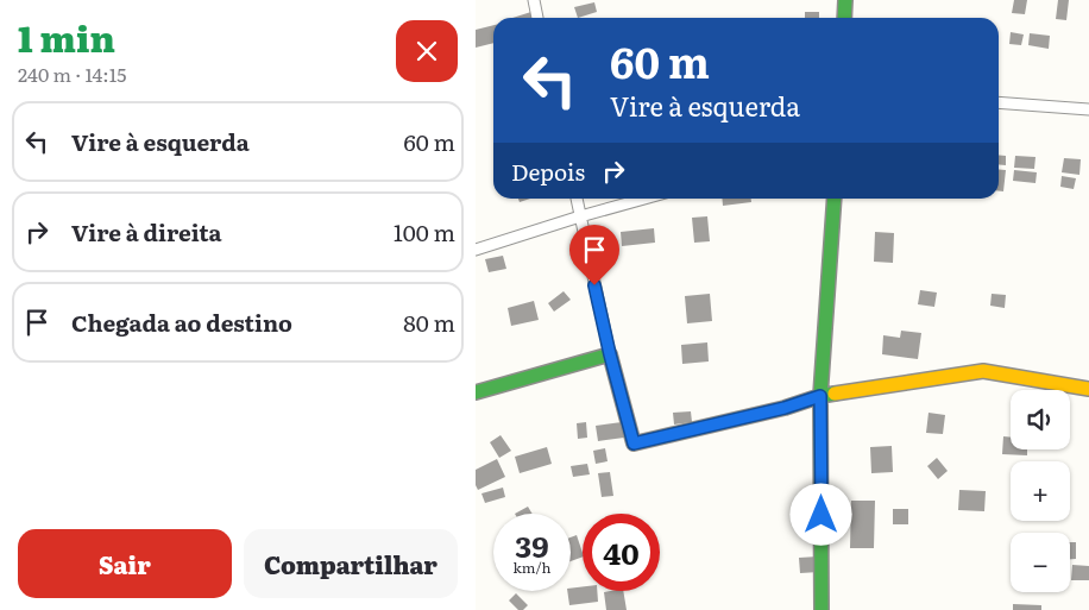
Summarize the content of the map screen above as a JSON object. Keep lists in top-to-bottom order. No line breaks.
{"page":{"heading":["1 min","240 m · 14:15"],"turn":["60 m","Vire à esquerda"],"list":[{"name":"Vire à esquerda","value":"60 m"},{"name":"Vire à direita","value":"100 m"},{"name":"Chegada ao destino","value":"80 m"}],"then":"Depois","map_buttons":["+","−"],"speed":"39 km/h","limit":"40","buttons":["Sair","Compartilhar"]}}
